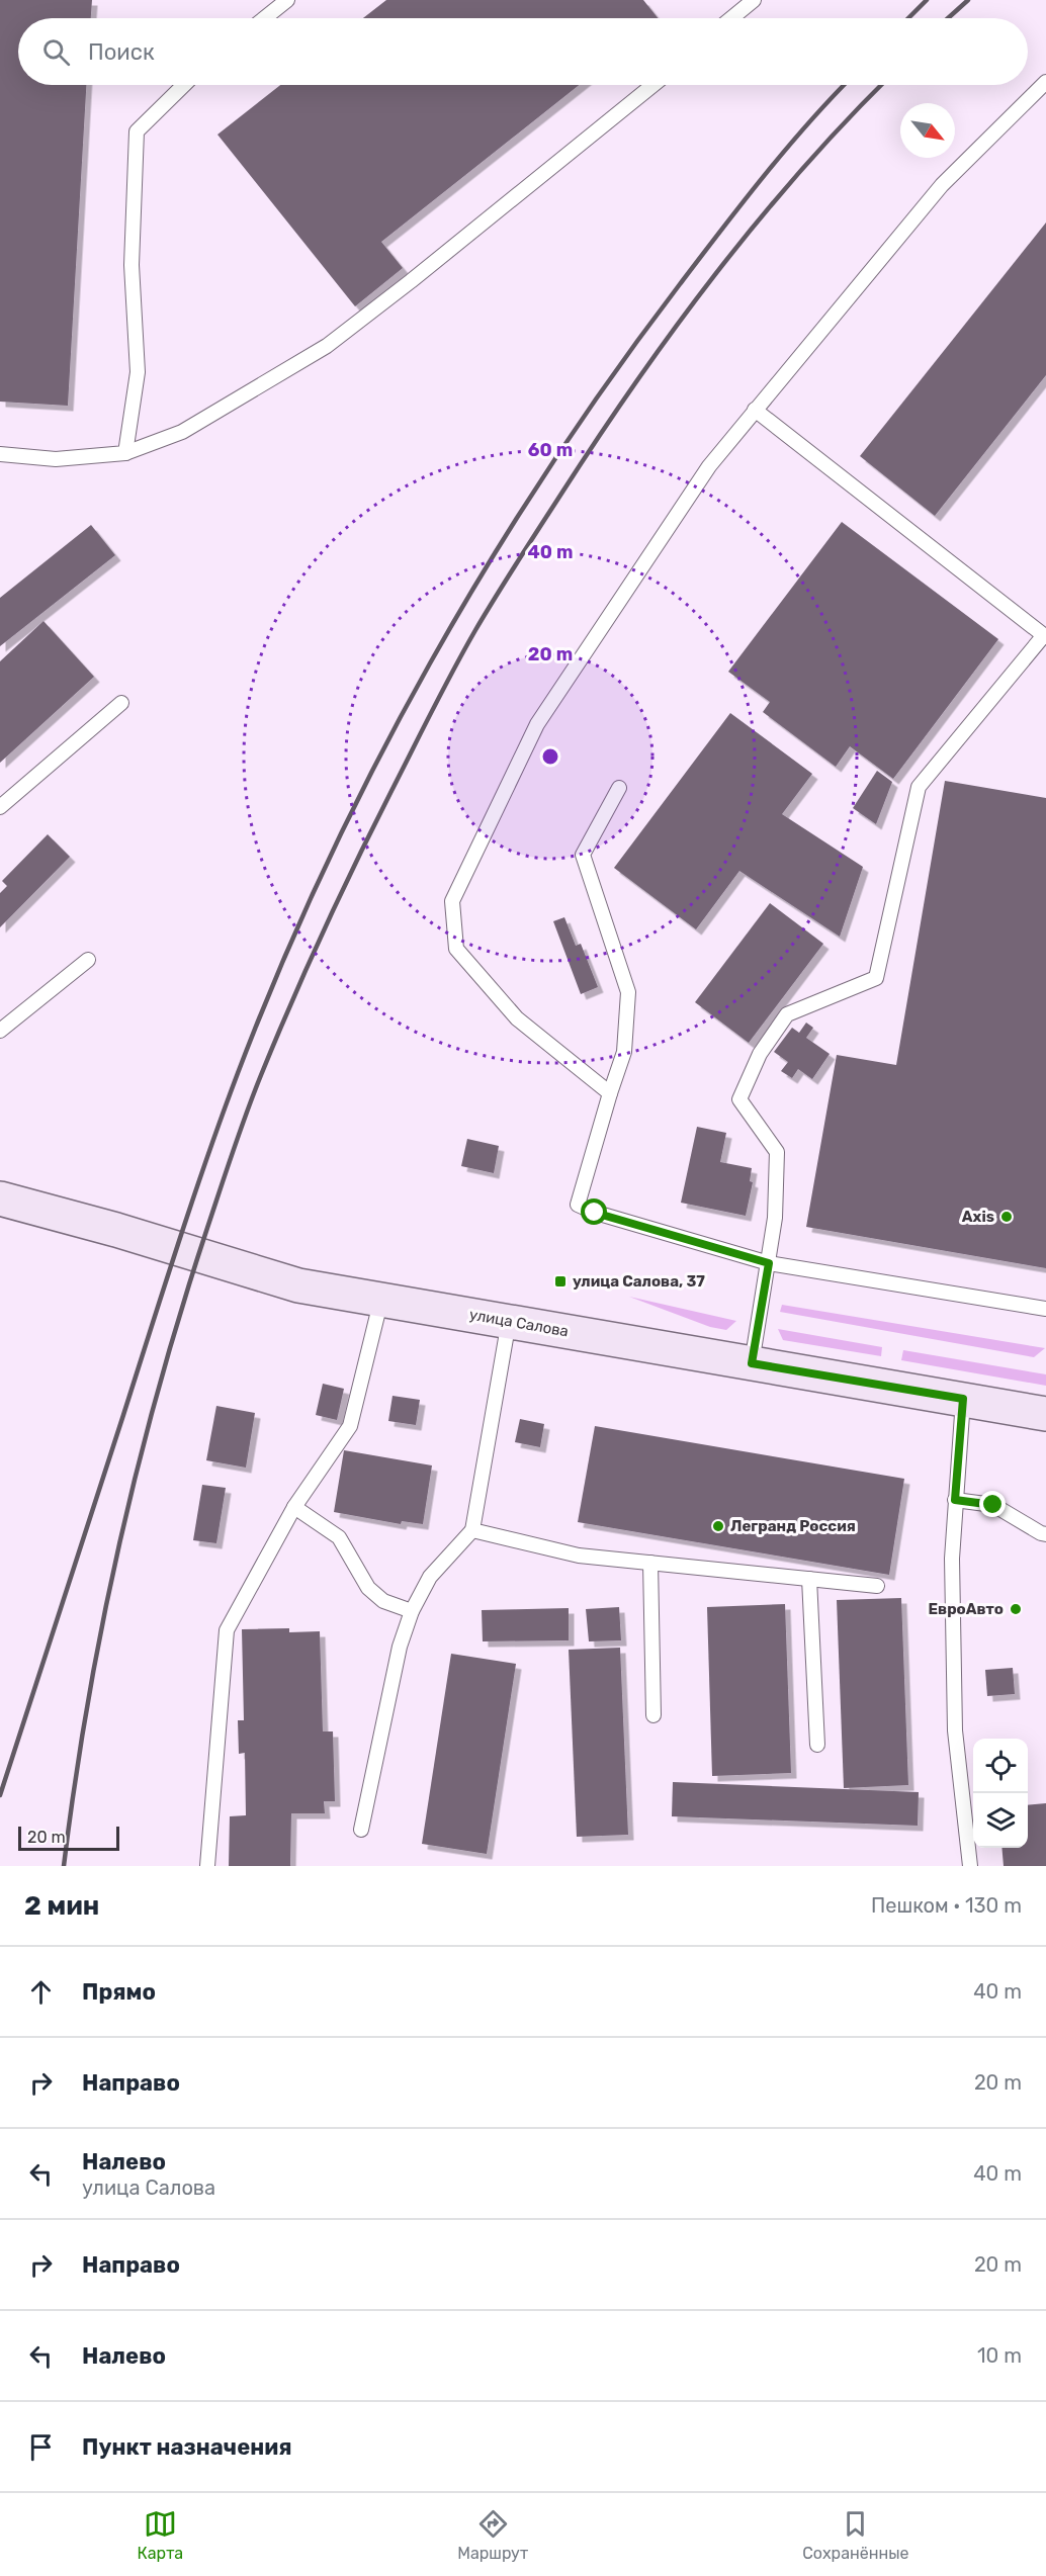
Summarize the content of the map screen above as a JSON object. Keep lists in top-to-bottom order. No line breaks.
{"streets":{"street":["улица Салова"]},"places":{"other":["Axis","Легранд Россия","ЕвроАвто"],"transit":["улица Салова, 37"]},"scale_bar":"20 m","north":"bottom right","page":{"search":"Поиск","scale":"20 m","heading":["2 мин","Пешком · 130 m"],"list":[["Прямо","40 m"],["Направо","20 m"],["Налево","улица Салова","40 m"],["Направо","20 m"],["Налево","10 m"],"Пункт назначения"],"nav":["Карта","Маршрут","Сохранённые"]},"rings":["60 m","40 m","20 m"]}
